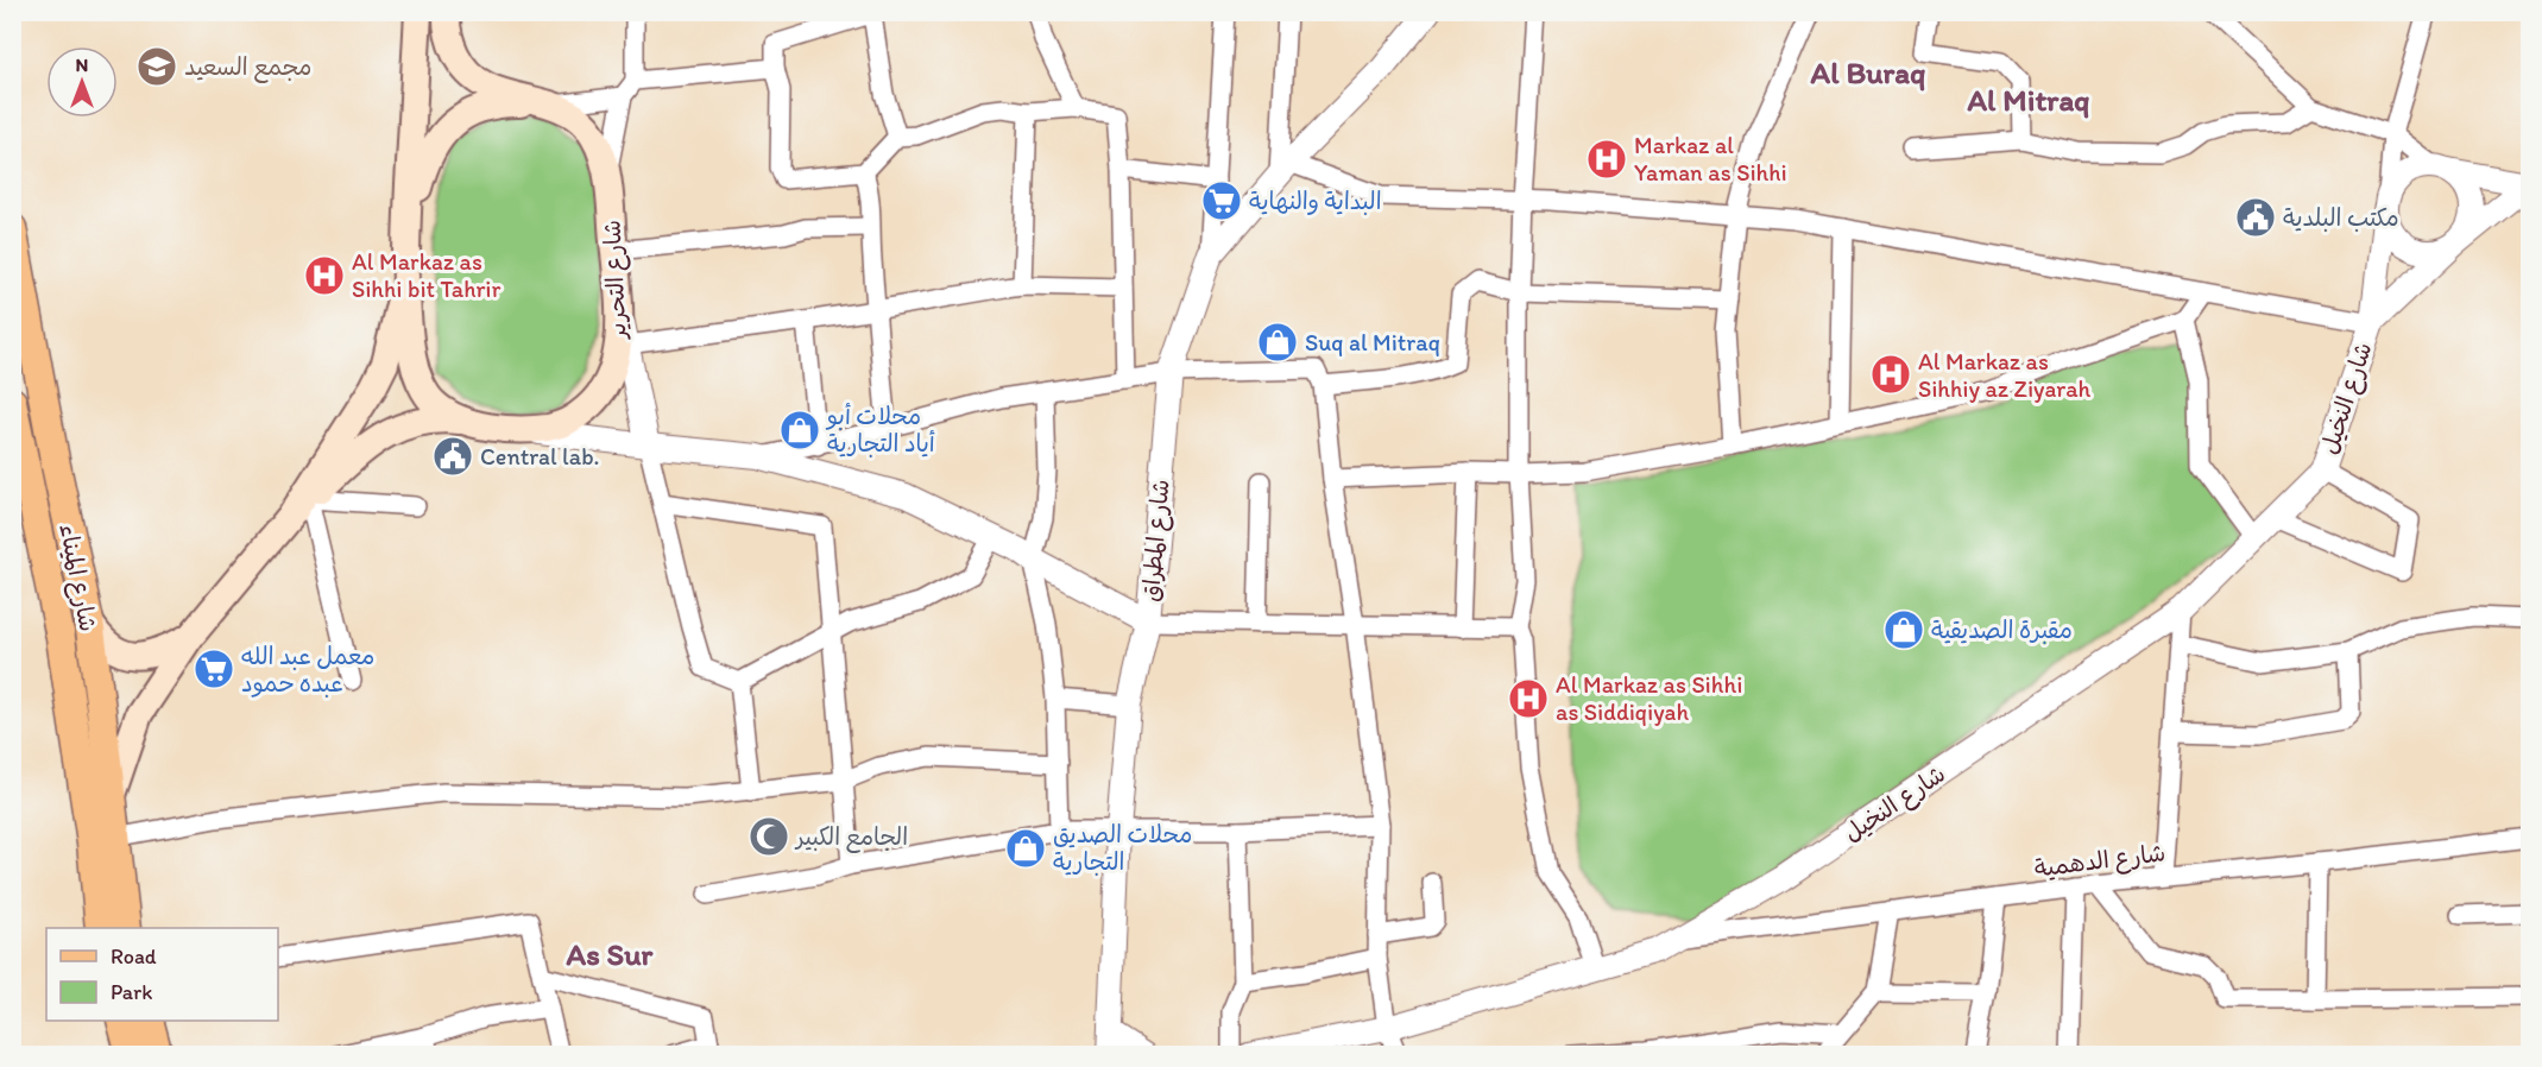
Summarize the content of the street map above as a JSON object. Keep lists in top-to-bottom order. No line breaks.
{"streets":{"main road":["شارع التحرير","شارع الميناء"],"street":["شارع النخيل","شارع المطراق","شارع الدهمية"]},"crossings":[["شارع التحرير","شارع المطراق"],["شارع النخيل","شارع الدهمية"]],"districts":["Al Buraq","Al Mitraq","As Sur"],"places":{"school or university":["مجمع السعيد"],"hospital":["Markaz al Yaman as Sihhi","Al Markaz as Sihhi bit Tahrir","Al Markaz as Sihhiy az Ziyarah","Al Markaz as Sihhi as Siddiqiyah"],"supermarket":["البداية والنهاية","معمل عبد الله عبده حمود"],"public building":["مكتب البلدية","Central lab."],"shop":["Suq al Mitraq","محلات أبو أياد التجارية","مقبرة الصديقية","محلات الصديق التجارية"],"mosque":["الجامع الكبير"]},"legend":["Road","Park"],"north":"top"}
